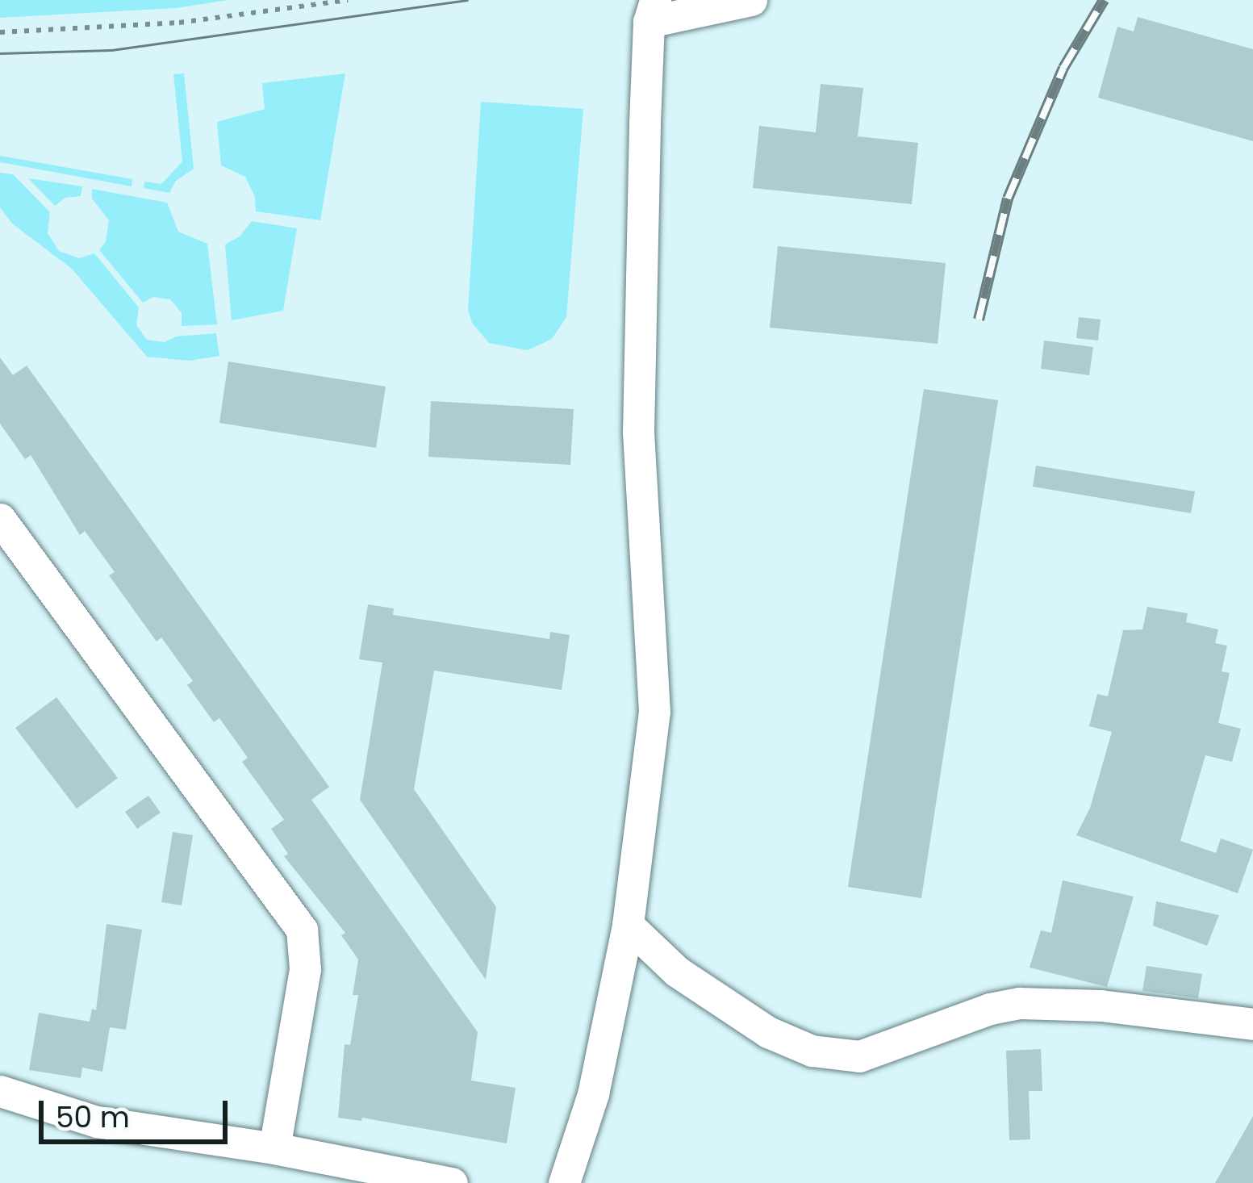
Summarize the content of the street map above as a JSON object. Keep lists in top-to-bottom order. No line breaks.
{"scale_bar":"50 m"}
